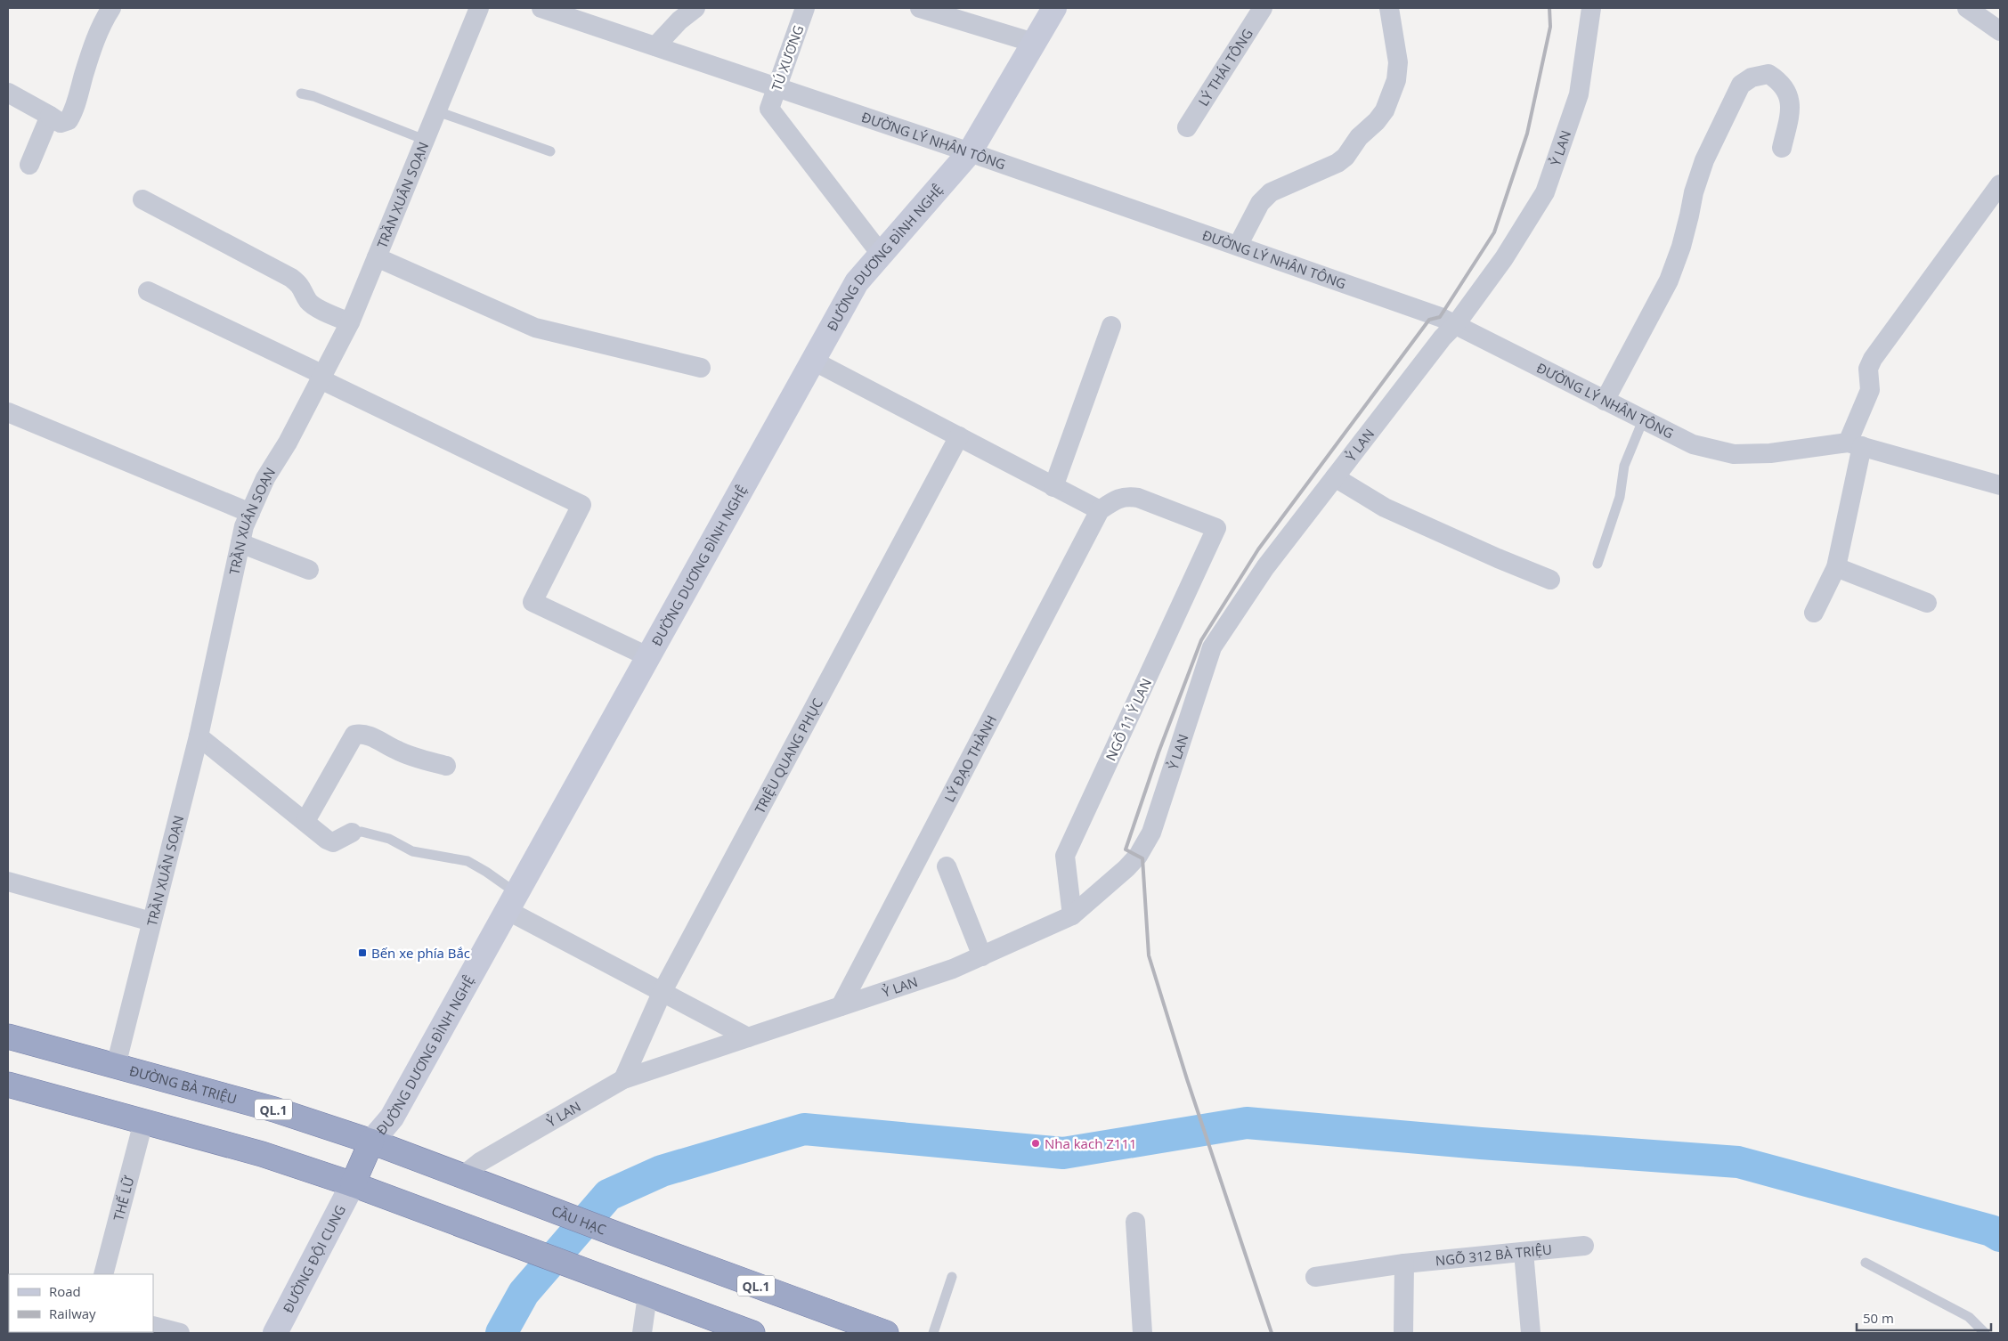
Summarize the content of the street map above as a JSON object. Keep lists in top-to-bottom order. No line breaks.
{"streets":{"highway":["ĐƯỜNG BÀ TRIỆU","QL.1","CẦU HẠC"],"main road":["ĐƯỜNG DƯƠNG ĐÌNH NGHỆ","ĐƯỜNG ĐỘI CUNG"],"street":["TÚ XƯƠNG","LÝ THÁI TÔNG","ĐƯỜNG LÝ NHÂN TÔNG","Ỷ LAN","TRẦN XUÂN SOẠN","NGÕ 11 Ỷ LAN","TRIỆU QUANG PHỤC","LÝ ĐẠO THÀNH","THẾ LỮ","NGÕ 312 BÀ TRIỆU"]},"crossings":[["TÚ XƯƠNG","ĐƯỜNG LÝ NHÂN TÔNG"],["TÚ XƯƠNG","ĐƯỜNG DƯƠNG ĐÌNH NGHỆ"],["ĐƯỜNG LÝ NHÂN TÔNG","Ỷ LAN"],["ĐƯỜNG LÝ NHÂN TÔNG","ĐƯỜNG DƯƠNG ĐÌNH NGHỆ"],["Ỷ LAN","NGÕ 11 Ỷ LAN"],["Ỷ LAN","TRIỆU QUANG PHỤC"],["Ỷ LAN","LÝ ĐẠO THÀNH"],["Ỷ LAN","ĐƯỜNG BÀ TRIỆU"],["TRẦN XUÂN SOẠN","ĐƯỜNG BÀ TRIỆU"],["ĐƯỜNG DƯƠNG ĐÌNH NGHỆ","ĐƯỜNG BÀ TRIỆU"],["NGÕ 11 Ỷ LAN","LÝ ĐẠO THÀNH"],["ĐƯỜNG BÀ TRIỆU","CẦU HẠC"]],"places":{"transit":["Bến xe phía Bắc"],"other":["Nha kach Z111"]},"legend":["Road","Railway"],"scale_bar":"50 m"}
